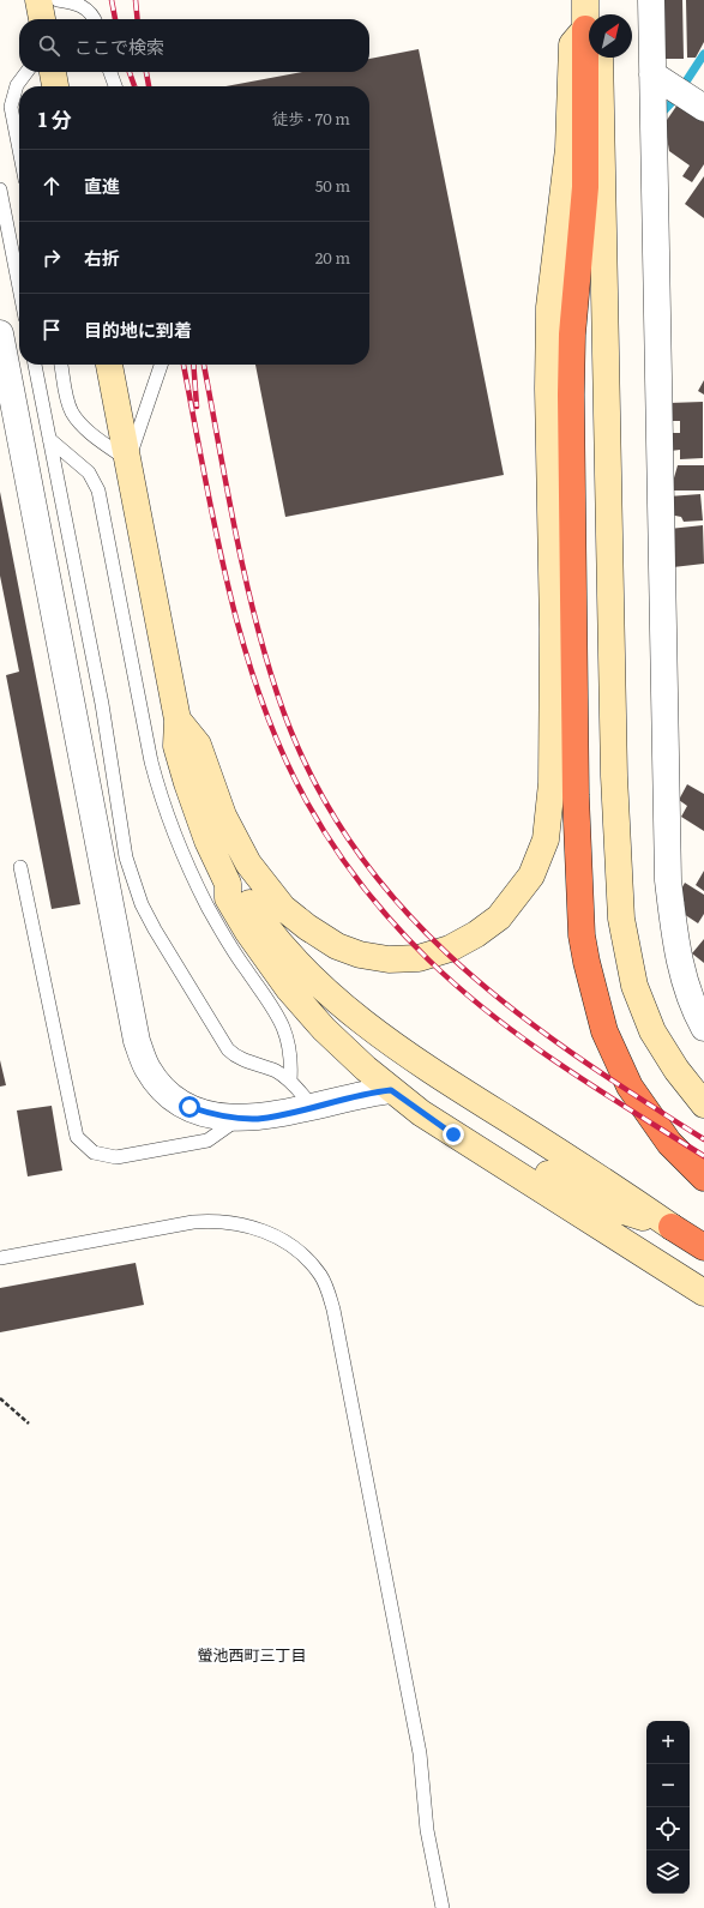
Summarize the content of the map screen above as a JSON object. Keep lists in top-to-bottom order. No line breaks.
{"districts":["螢池西町三丁目"],"north":"top right","page":{"search":"ここで検索","heading":["1 分","徒歩 · 70 m"],"list":[["直進","50 m"],["右折","20 m"],"目的地に到着"],"map_buttons":["+","−"]}}
